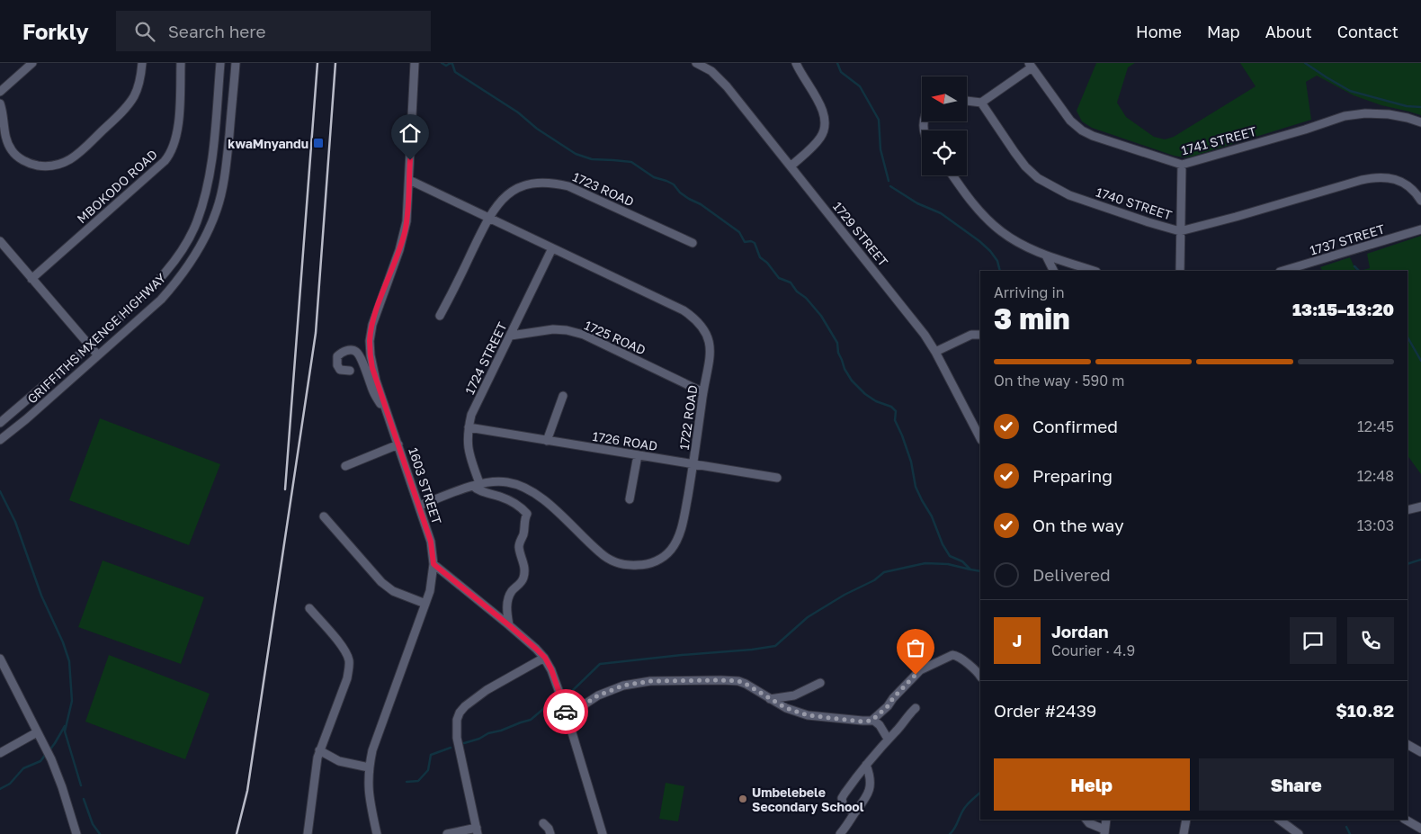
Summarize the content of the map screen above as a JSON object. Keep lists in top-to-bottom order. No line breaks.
{"streets":{"street":["1741 STREET","MBOKODO ROAD","1723 ROAD","1740 STREET","1729 STREET","1737 STREET","1725 ROAD","GRIFFITHS MXENGE HIGHWAY","1724 STREET","1722 ROAD","1726 ROAD","1603 STREET"]},"crossings":[["1723 ROAD","1722 ROAD"],["1725 ROAD","1724 STREET"],["1725 ROAD","1722 ROAD"],["1724 STREET","1722 ROAD"],["1724 STREET","1726 ROAD"],["1722 ROAD","1726 ROAD"],["1722 ROAD","1603 STREET"]],"places":{"transit":["kwaMnyandu"],"other":["Umbelebele Secondary School"]},"north":"left","page":{"header":"Forkly","search":"Search here","nav":["Home","Map","About","Contact"],"heading":["3 min","Arriving in","13:15–13:20"],"panel":["Jordan","Courier · 4.9","Order #2439","$10.82"],"bar":"On the way · 590 m","list":[["Confirmed","12:45"],["Preparing","12:48"],["On the way","13:03"],"Delivered"],"round":"J","buttons":["Help","Share"]}}
